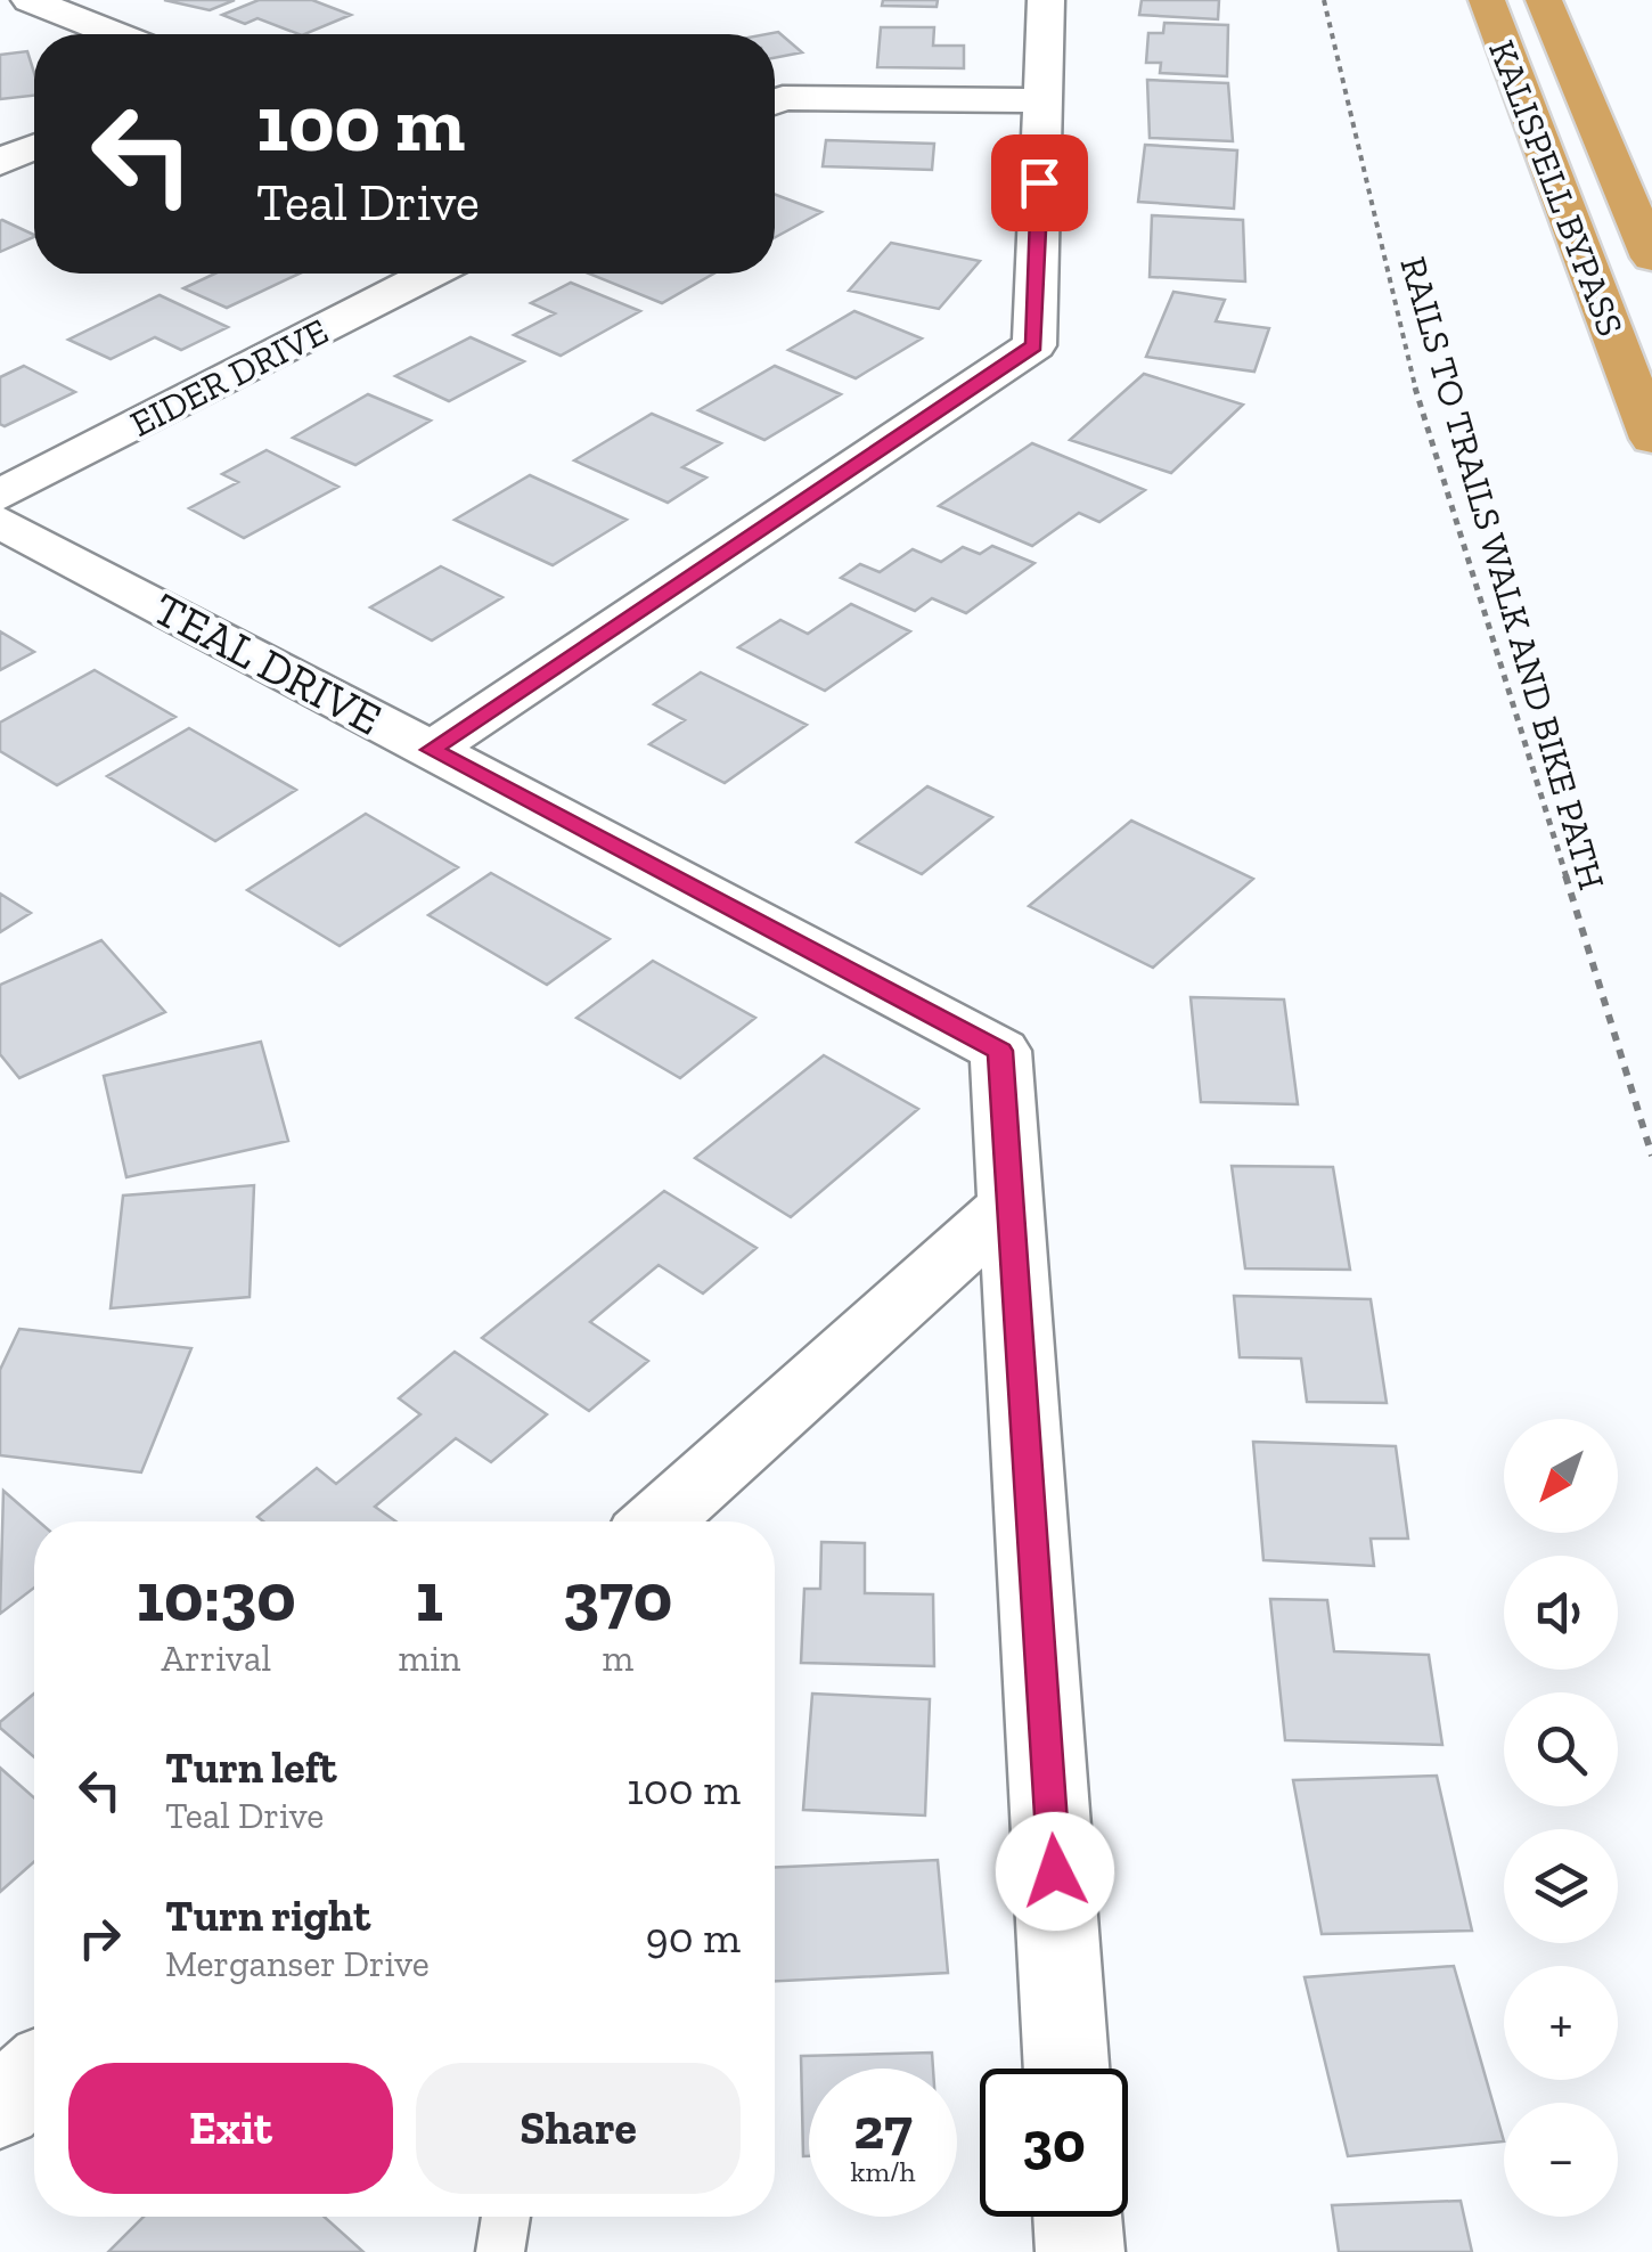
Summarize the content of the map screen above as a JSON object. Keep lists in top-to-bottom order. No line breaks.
{"streets":{"highway":["KALISPELL BYPASS"],"street":["EIDER DRIVE","TEAL DRIVE"],"path":["RAILS TO TRAILS WALK AND BIKE PATH"]},"north":"bottom left","page":{"turn":["100 m","Teal Drive"],"map_buttons":["+","−"],"eta":["10:30","Arrival","1","min","370","m"],"list":[{"name":"Turn left","note":"Teal Drive","value":"100 m"},{"name":"Turn right","note":"Merganser Drive","value":"90 m"}],"buttons":["Exit","Share"],"speed":"27 km/h","limit":"30"}}
